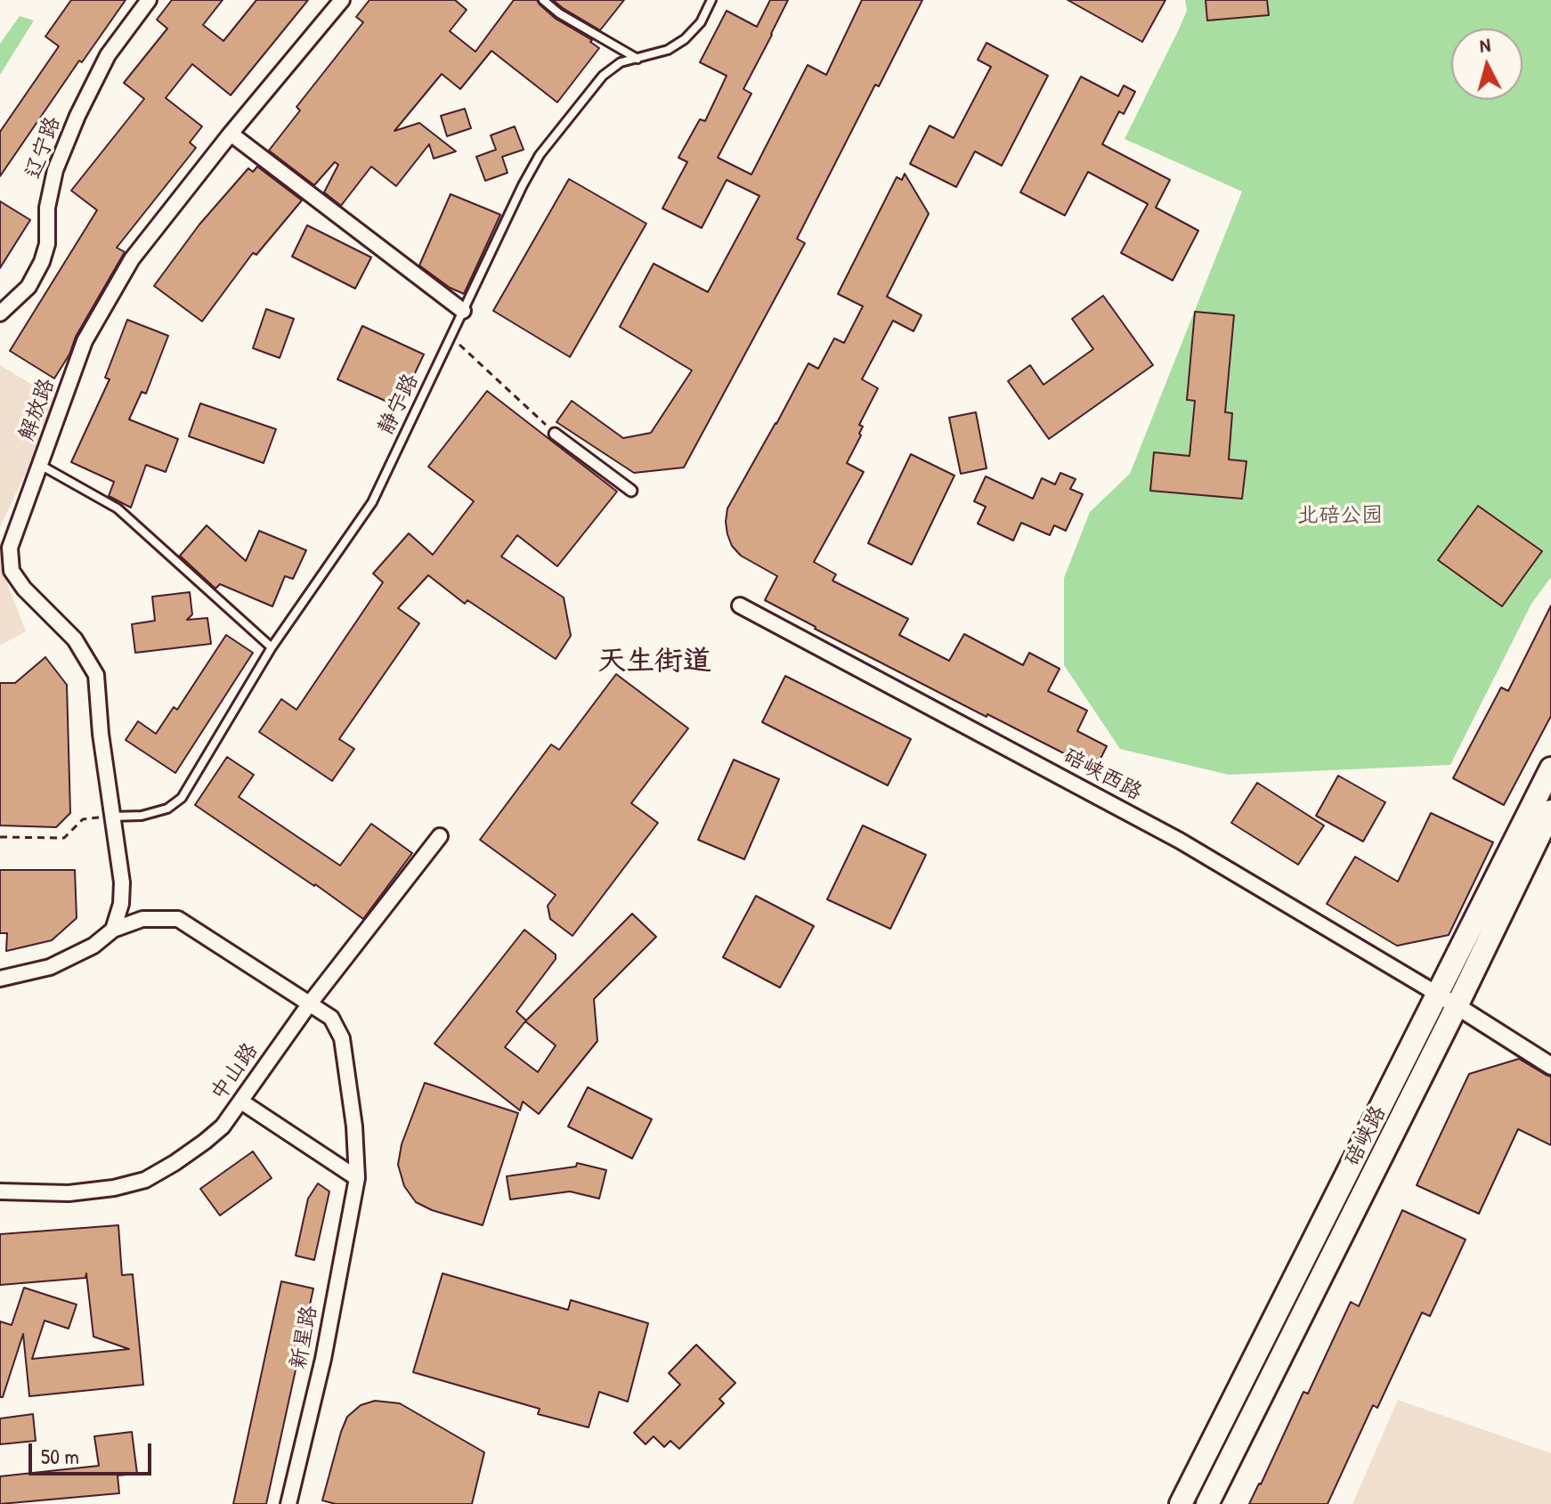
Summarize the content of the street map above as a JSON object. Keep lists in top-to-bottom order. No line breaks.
{"streets":{"main road":["碚峡路"],"street":["辽宁路","解放路","碚峡西路","中山路","新星路"],"lane":["静宁路"]},"crossings":[["静宁路","解放路"],["解放路","新星路"],["碚峡西路","碚峡路"],["中山路","新星路"]],"districts":["天生街道"],"parks":["北碚公园"],"scale_bar":"50 m","north":"top"}
